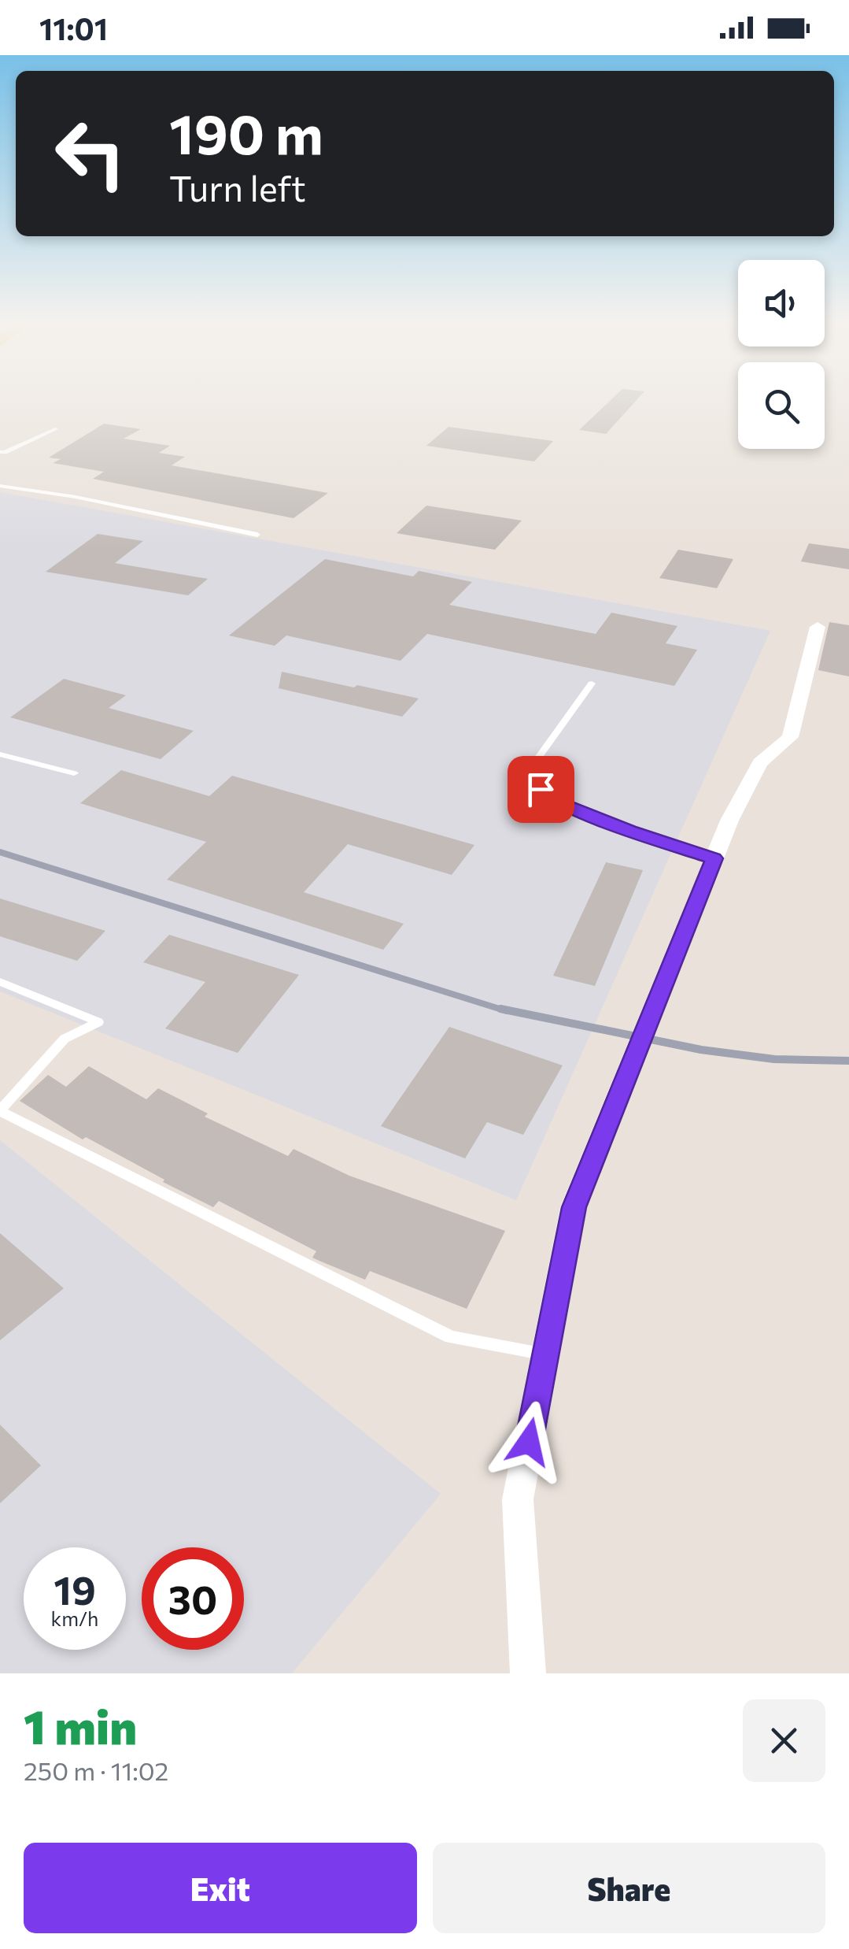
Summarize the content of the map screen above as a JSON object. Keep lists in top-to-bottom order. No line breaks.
{"page":{"status":"11:01","turn":["190 m","Turn left"],"speed":"19 km/h","limit":"30","heading":["1 min","250 m · 11:02"],"buttons":["Exit","Share"]}}
